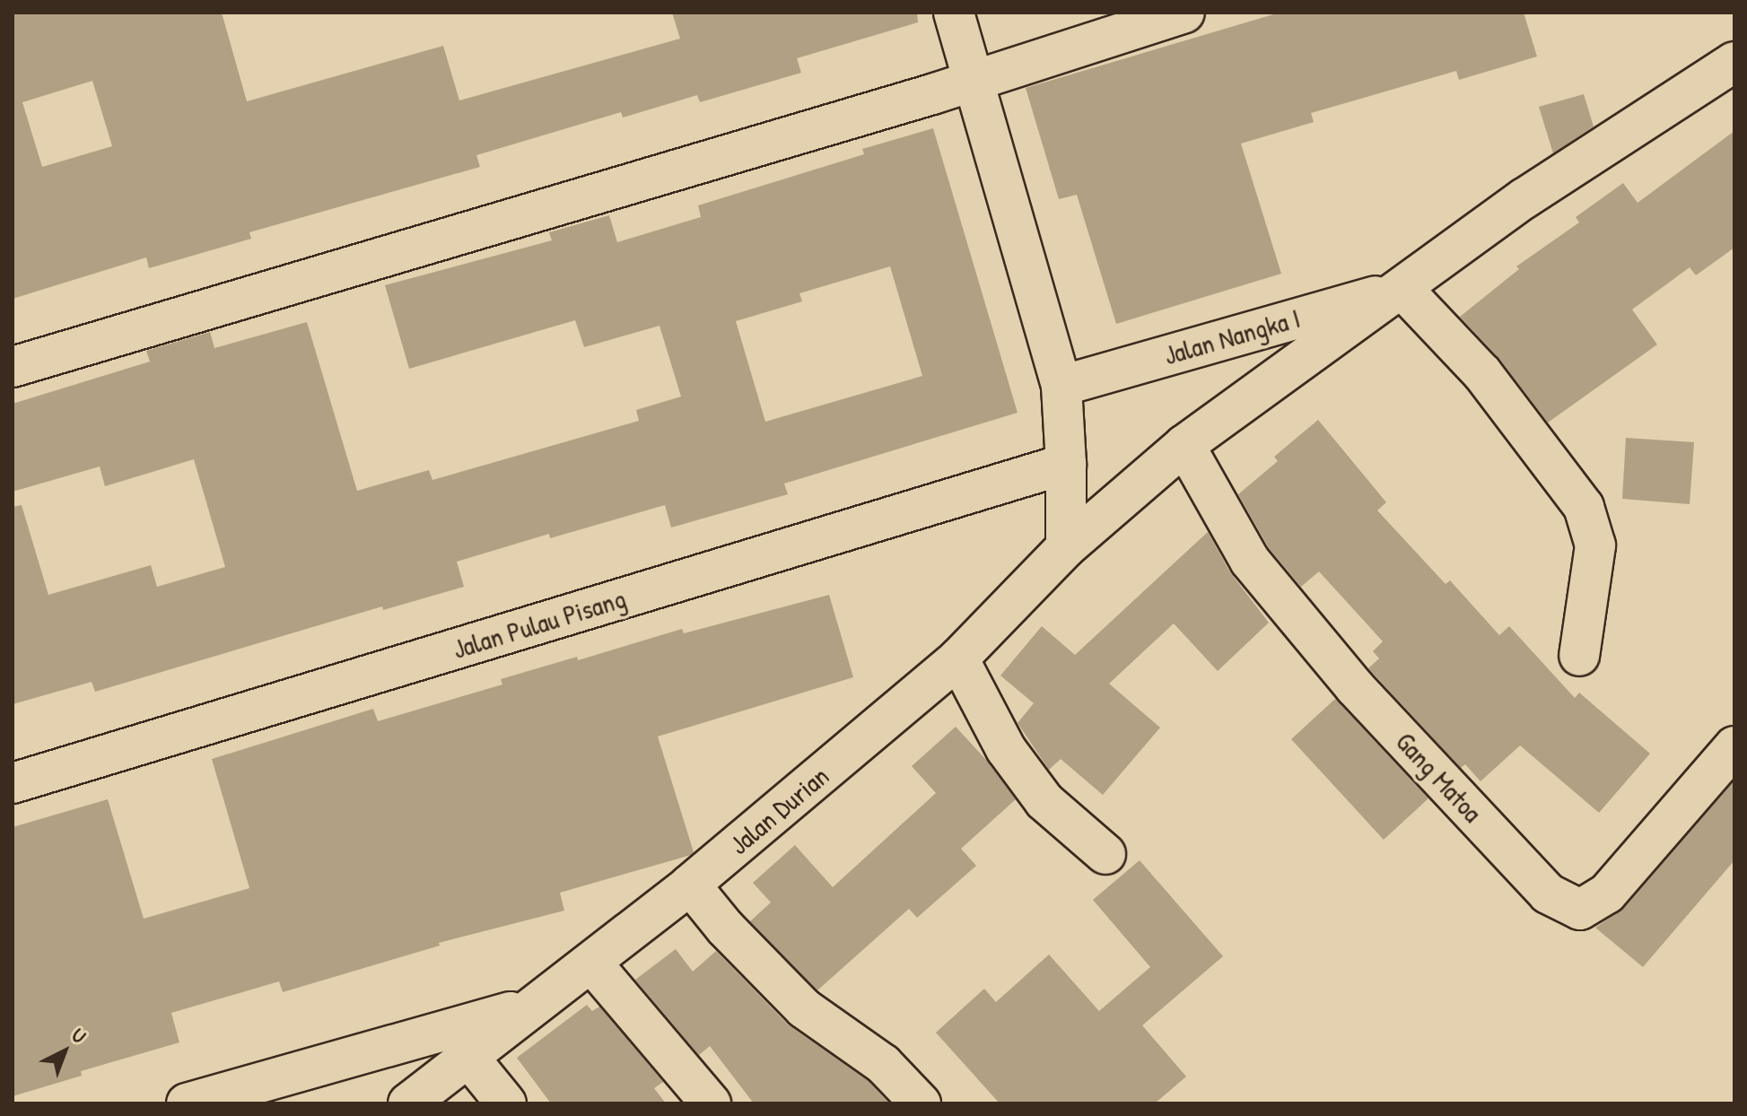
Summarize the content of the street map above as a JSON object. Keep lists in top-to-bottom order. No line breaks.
{"streets":{"street":["Jalan Nangka I","Jalan Pulau Pisang","Gang Matoa","Jalan Durian"]},"crossings":[["Jalan Nangka I","Jalan Durian"],["Gang Matoa","Jalan Durian"]],"north":"top right"}
